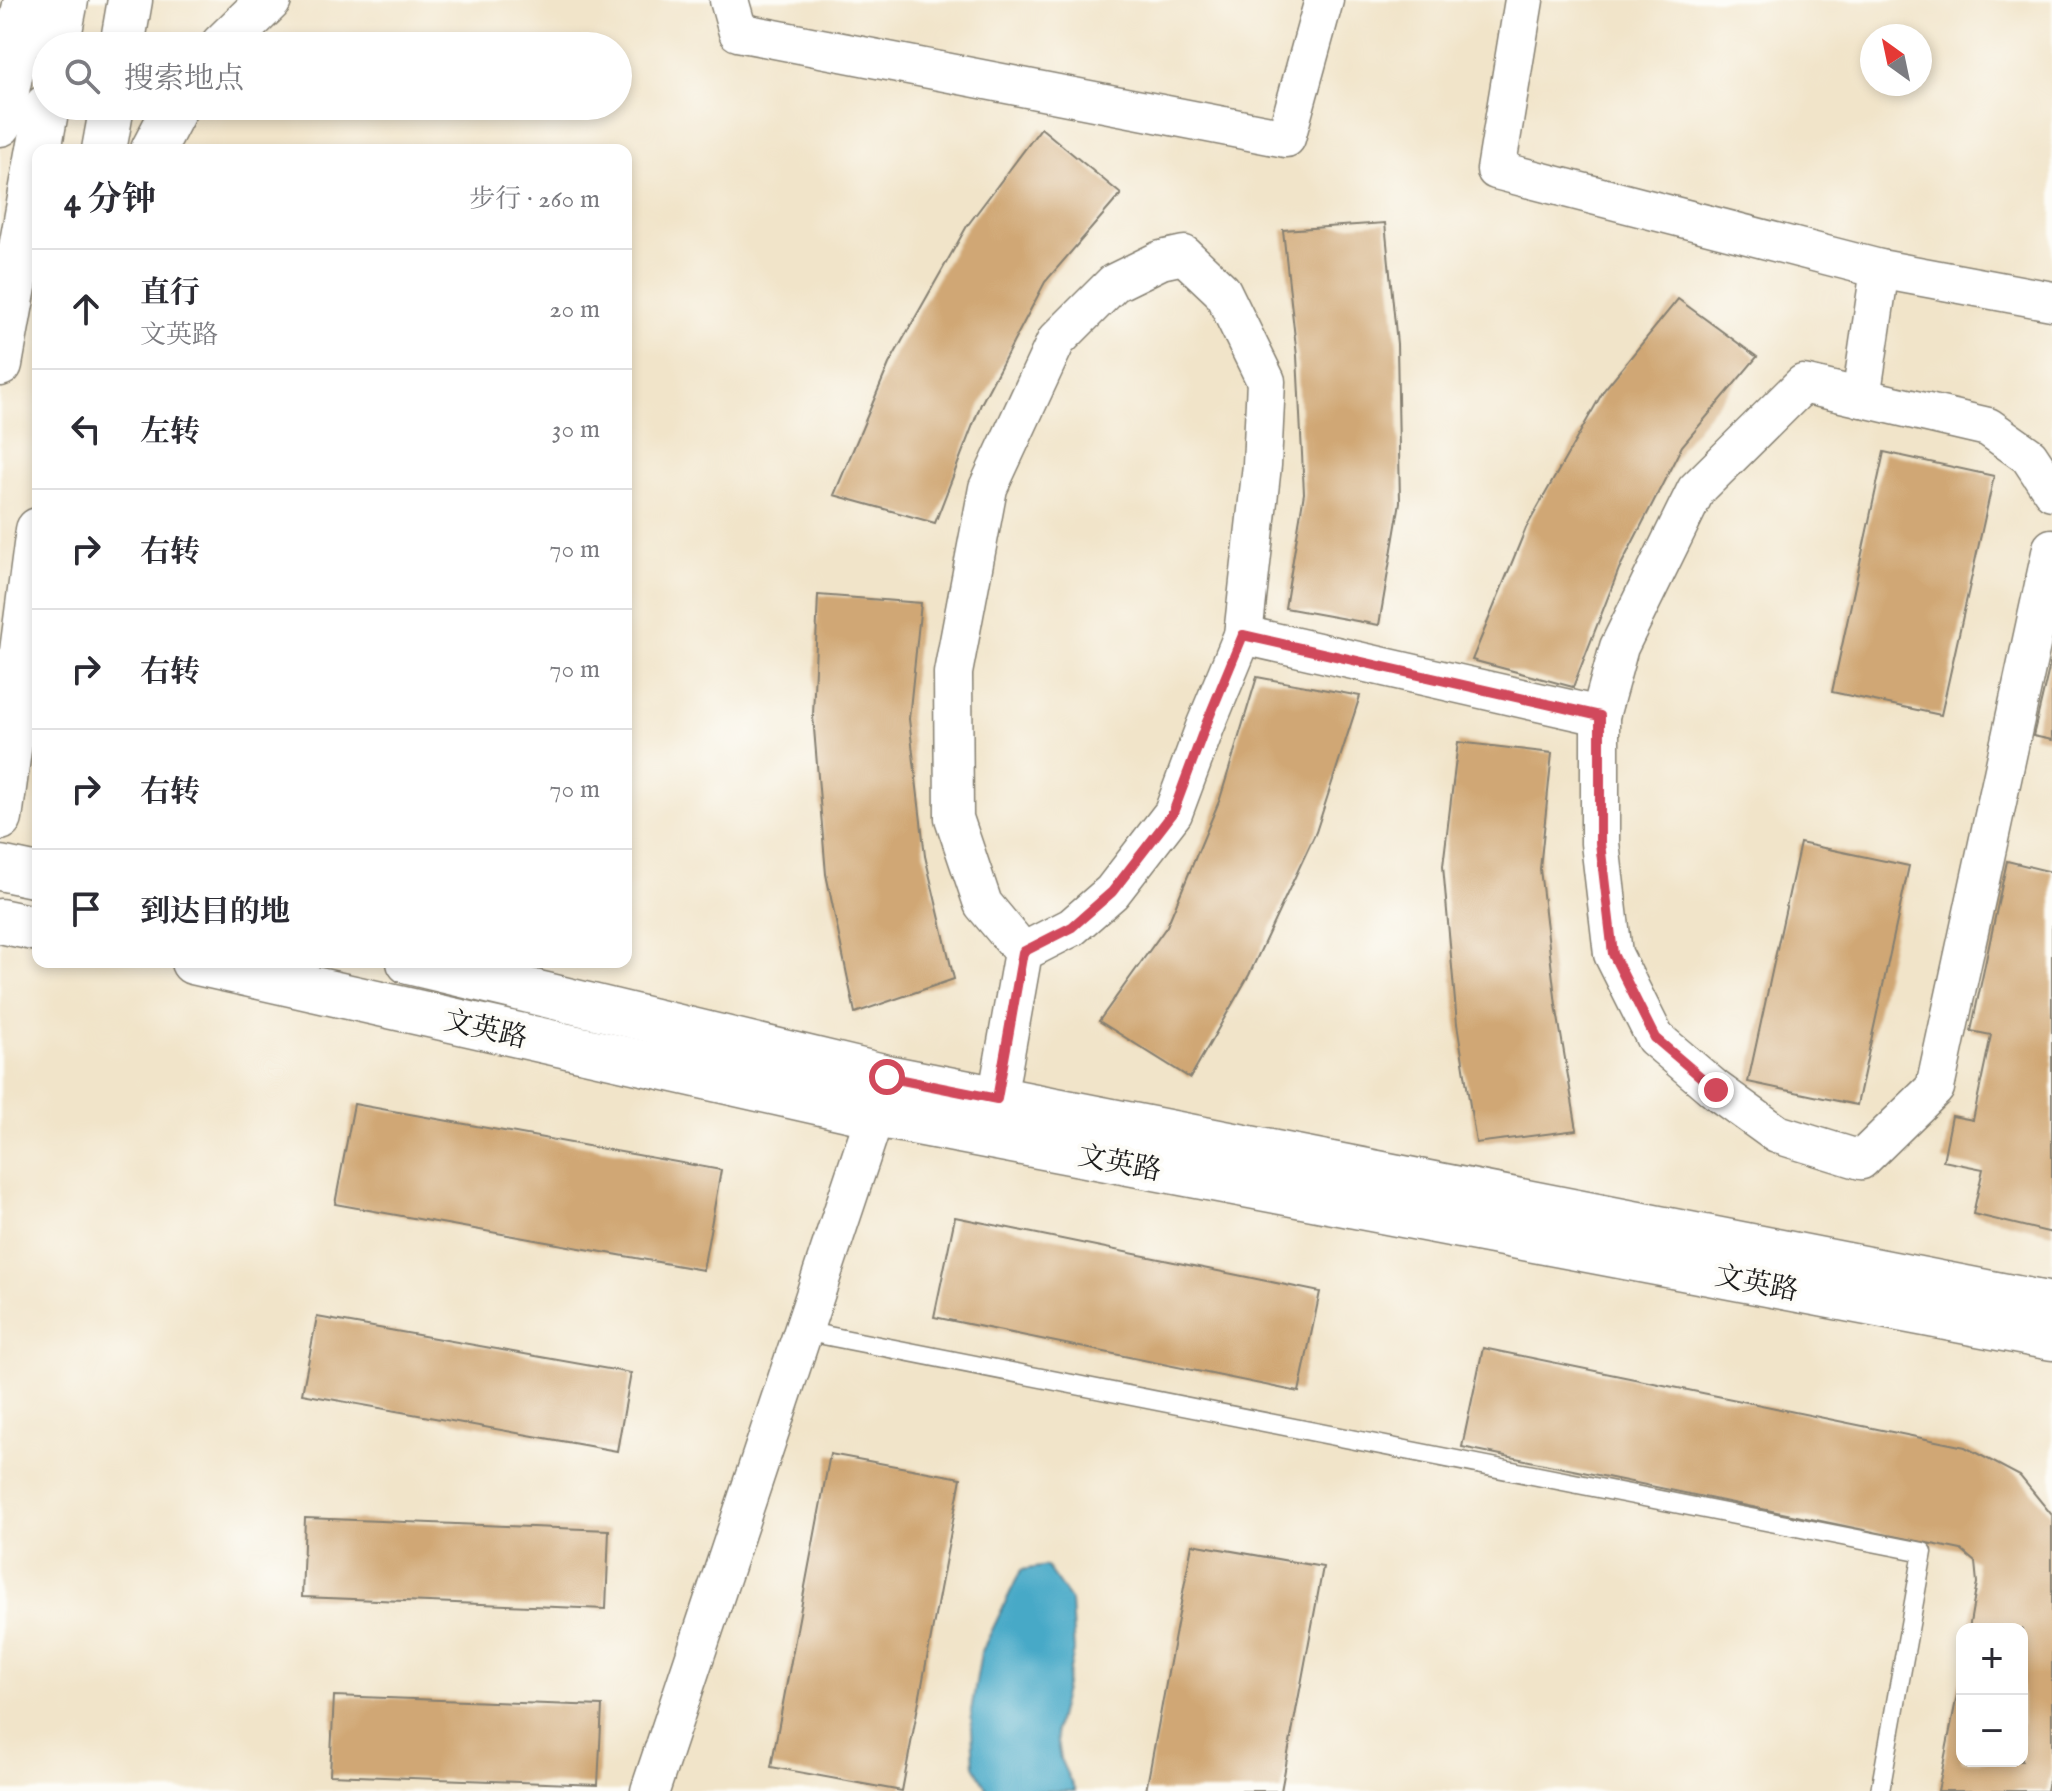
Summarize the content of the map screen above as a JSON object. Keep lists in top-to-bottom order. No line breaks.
{"streets":{"main road":["文英路"]},"north":"top left","page":{"search":"搜索地点","heading":["4 分钟","步行 · 260 m"],"list":[["直行","文英路","20 m"],["左转","30 m"],["右转","70 m"],["右转","70 m"],["右转","70 m"],"到达目的地"],"map_buttons":["+","−"]}}
